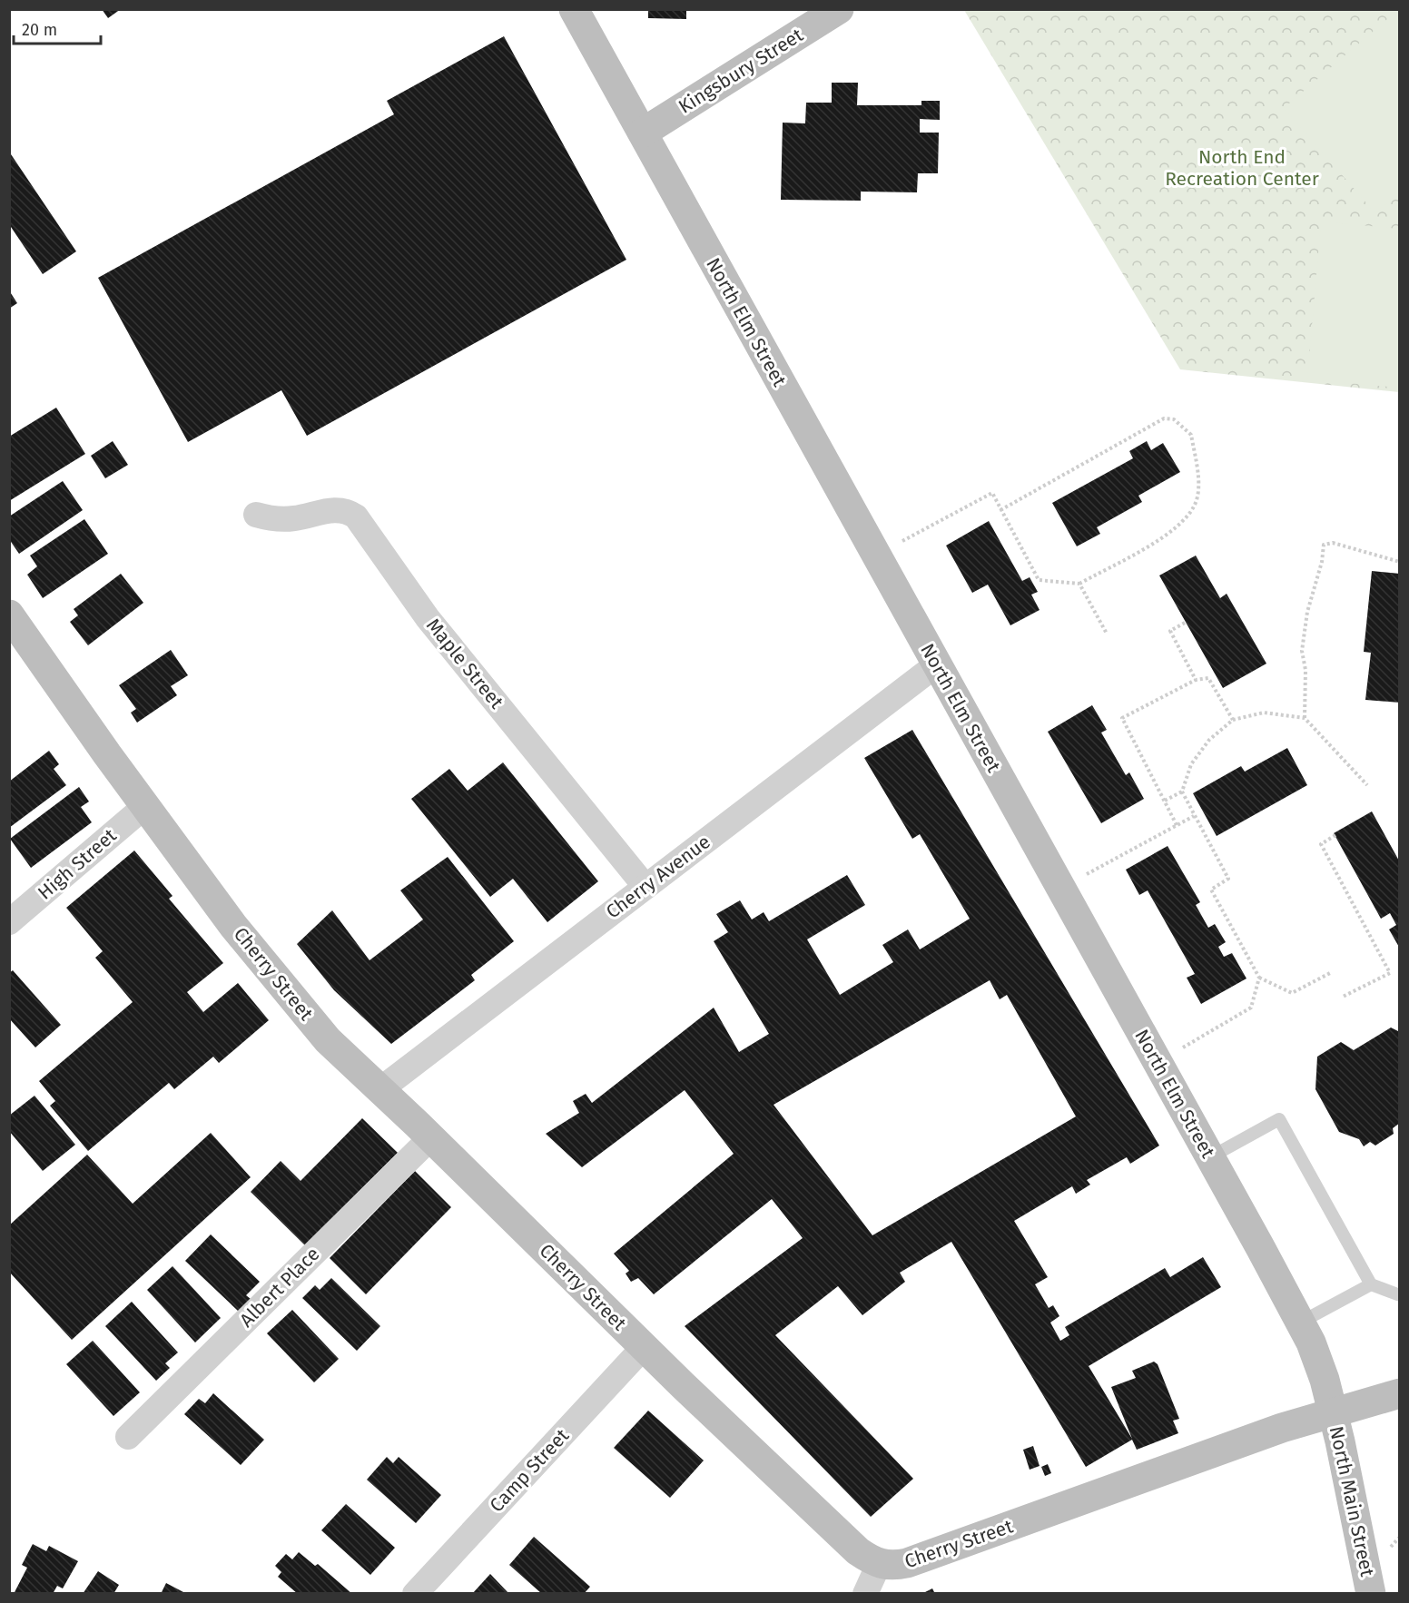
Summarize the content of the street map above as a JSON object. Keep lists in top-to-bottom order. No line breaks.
{"streets":{"main road":["Kingsbury Street","North Elm Street","Cherry Street","North Main Street"],"street":["Maple Street","High Street","Cherry Avenue","Albert Place","Camp Street"]},"crossings":[["Kingsbury Street","North Elm Street"],["North Elm Street","Cherry Avenue"],["North Elm Street","Cherry Street"],["North Elm Street","North Main Street"],["Maple Street","Cherry Avenue"],["High Street","Cherry Street"],["Cherry Avenue","Cherry Street"],["Cherry Street","Albert Place"],["Cherry Street","Camp Street"],["Cherry Street","North Main Street"]],"parks":["North End Recreation Center"],"scale_bar":"20 m"}
